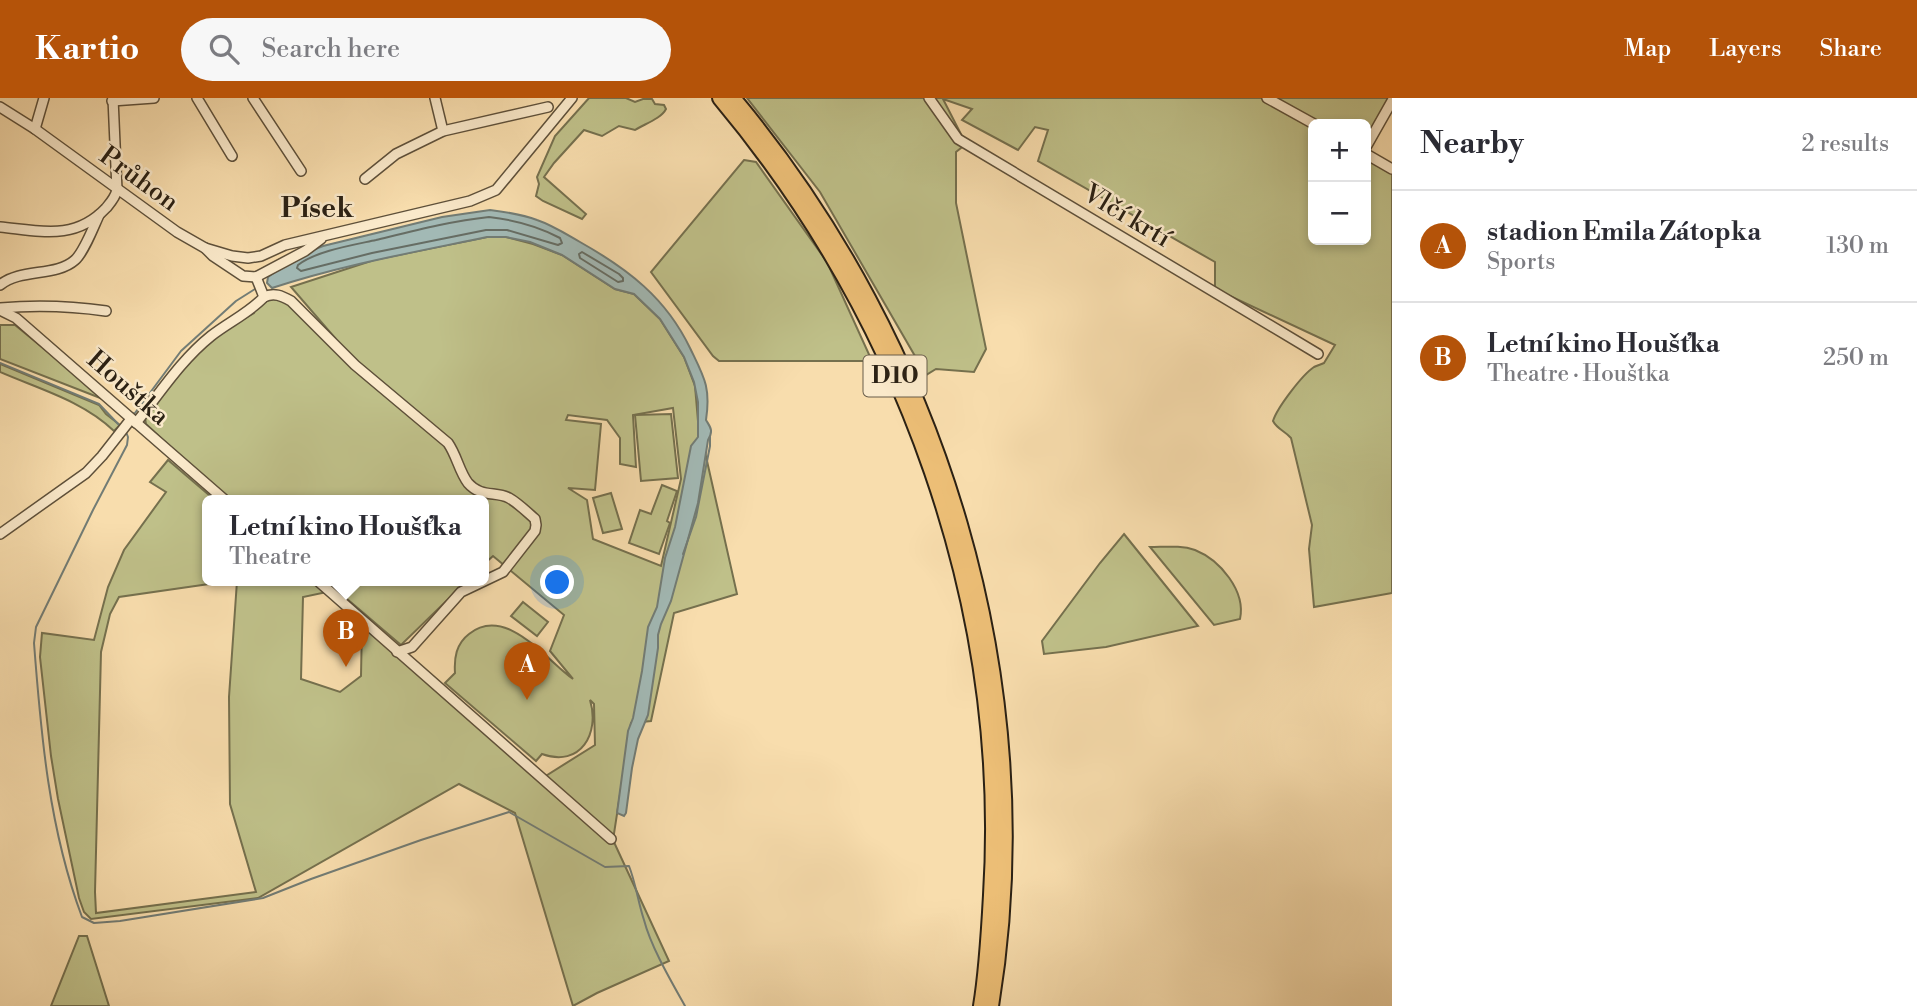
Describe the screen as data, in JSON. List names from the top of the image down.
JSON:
{
  "streets": {
    "highway": ["D10"],
    "street": ["Průhon", "Vlčí krtí", "Houštka"]
  },
  "districts": ["Písek"],
  "page": {
    "header": "Kartio",
    "search": "Search here",
    "nav": ["Map", "Layers", "Share"],
    "heading": ["Nearby", "2 results"],
    "map_buttons": ["+", "−"],
    "list": [
      {
        "mark": "A",
        "name": "stadion Emila Zátopka",
        "note": "Sports",
        "value": "130 m"
      },
      {
        "mark": "B",
        "name": "Letní kino Houšťka",
        "note": "Theatre · Houštka",
        "value": "250 m"
      }
    ],
    "popup": ["Letní kino Houšťka", "Theatre"],
    "pins": ["B", "A"]
  }
}
